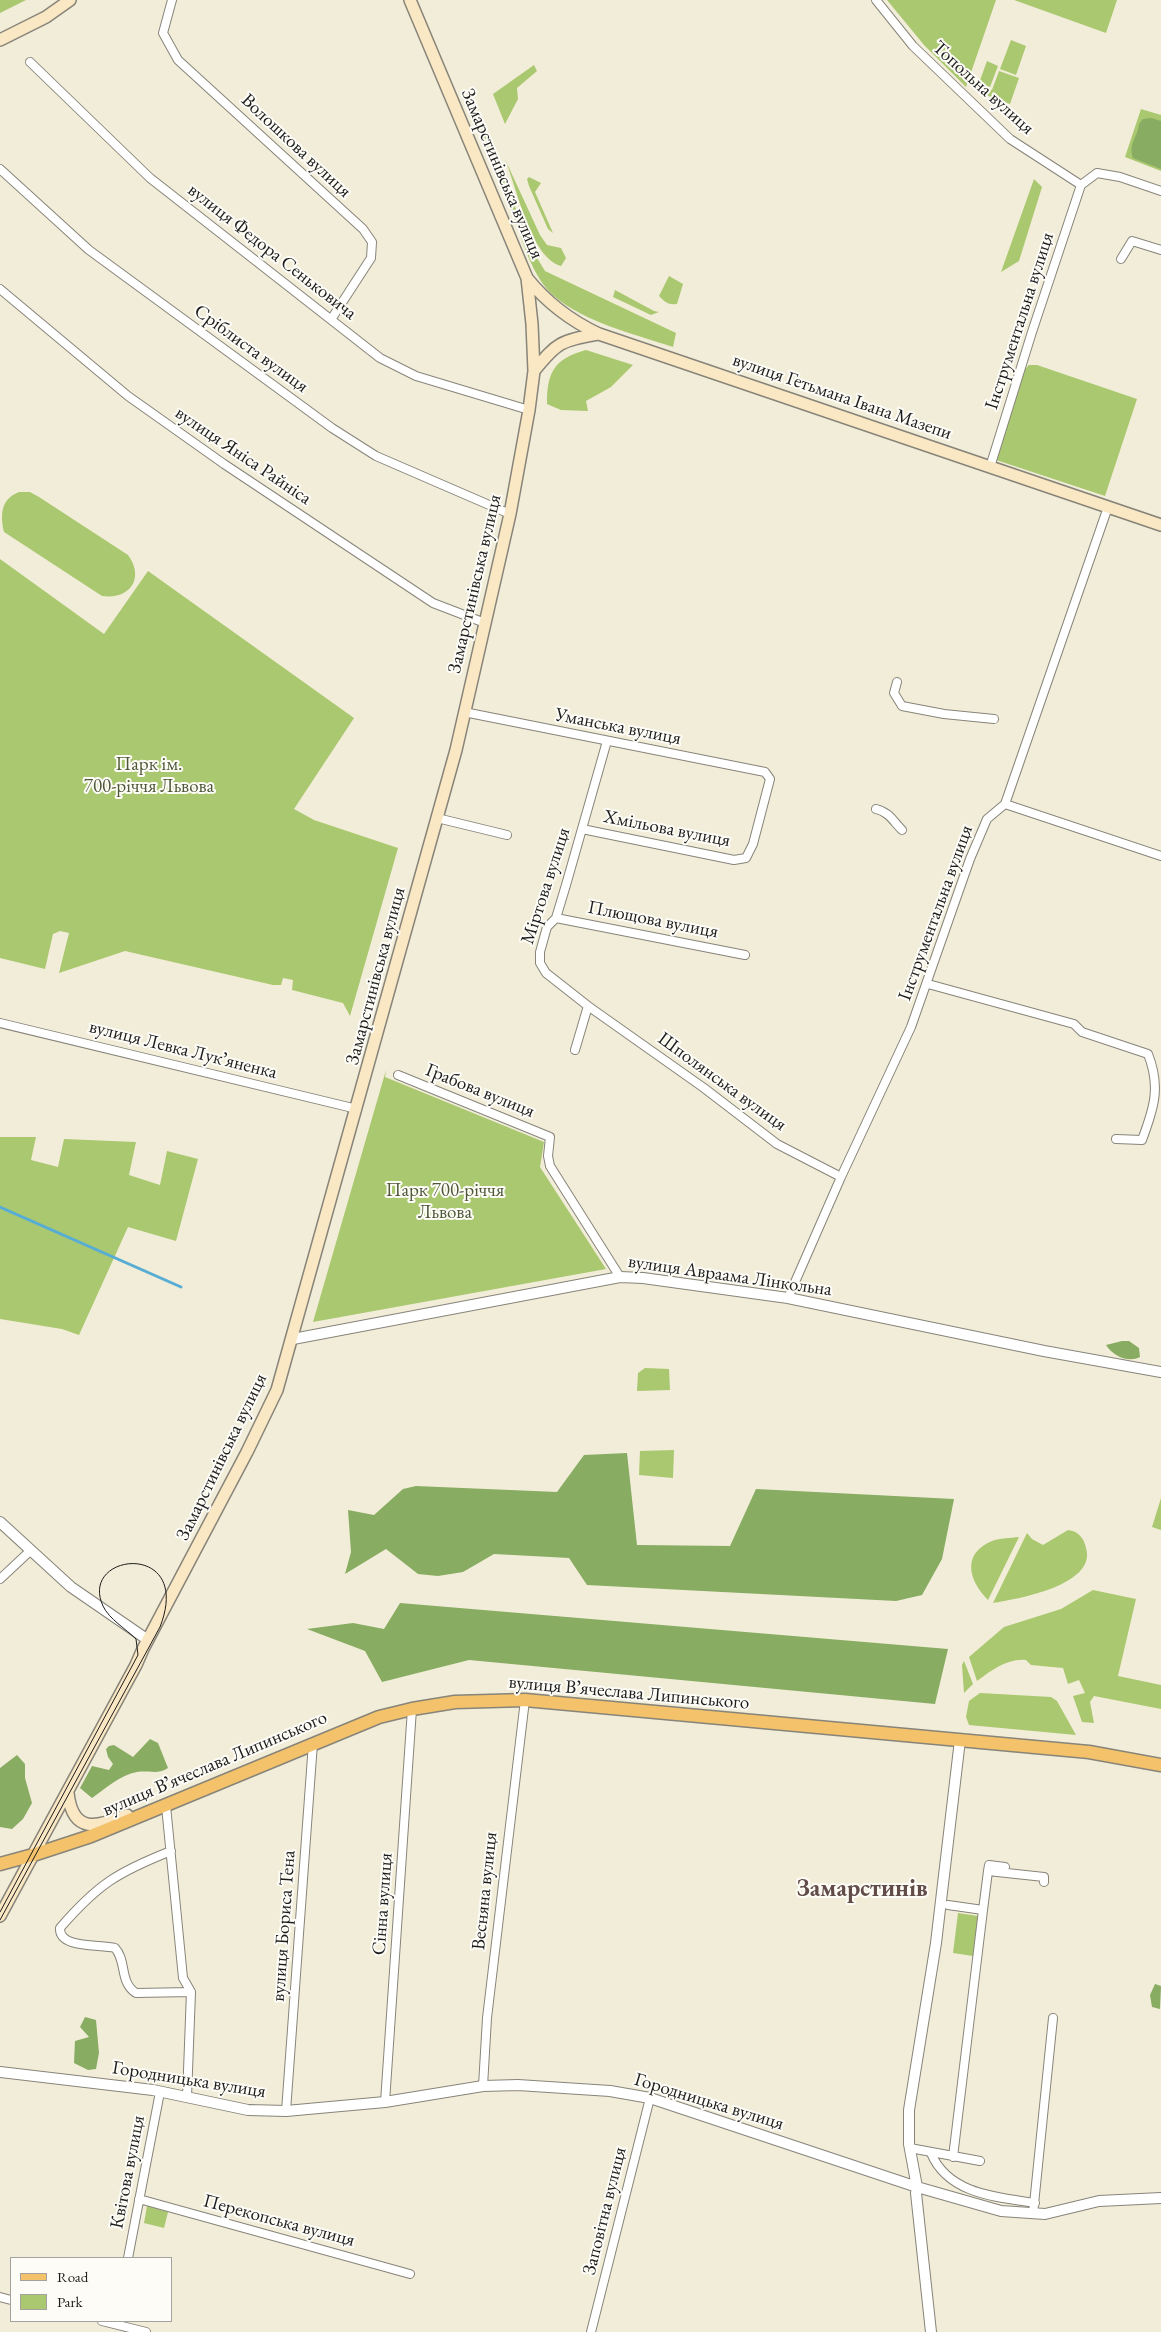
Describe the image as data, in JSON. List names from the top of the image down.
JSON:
{
  "streets": {
    "main road": ["Замарстинівська вулиця", "вулиця Гетьмана Івана Мазепи", "вулиця Вʼячеслава Липинського"],
    "street": [
      "Топольна вулиця",
      "Волошкова вулиця",
      "вулиця Федора Сеньковича",
      "Інструментальна вулиця",
      "Сріблиста вулиця",
      "вулиця Яніса Райніса",
      "Уманська вулиця",
      "Хмільова вулиця",
      "Міртова вулиця",
      "Плющова вулиця",
      "вулиця Левка Лукʼяненка",
      "Шполянська вулиця",
      "Грабова вулиця",
      "вулиця Авраама Лінкольна",
      "Весняна вулиця",
      "Сінна вулиця",
      "вулиця Бориса Тена",
      "Городницька вулиця",
      "Квітова вулиця",
      "Заповітна вулиця",
      "Перекопська вулиця"
    ]
  },
  "crossings": [
    ["Топольна вулиця", "Інструментальна вулиця"],
    ["Волошкова вулиця", "вулиця Федора Сеньковича"],
    ["Замарстинівська вулиця", "вулиця Федора Сеньковича"],
    ["Замарстинівська вулиця", "Сріблиста вулиця"],
    ["Замарстинівська вулиця", "вулиця Гетьмана Івана Мазепи"],
    ["Замарстинівська вулиця", "вулиця Яніса Райніса"],
    ["Замарстинівська вулиця", "Уманська вулиця"],
    ["Замарстинівська вулиця", "вулиця Левка Лукʼяненка"],
    ["Замарстинівська вулиця", "вулиця Авраама Лінкольна"],
    ["Замарстинівська вулиця", "вулиця Вʼячеслава Липинського"],
    ["Інструментальна вулиця", "вулиця Гетьмана Івана Мазепи"],
    ["Інструментальна вулиця", "Шполянська вулиця"],
    ["Інструментальна вулиця", "вулиця Авраама Лінкольна"],
    ["Уманська вулиця", "Хмільова вулиця"],
    ["Уманська вулиця", "Міртова вулиця"],
    ["Хмільова вулиця", "Міртова вулиця"],
    ["Міртова вулиця", "Плющова вулиця"],
    ["Міртова вулиця", "Шполянська вулиця"],
    ["Грабова вулиця", "вулиця Авраама Лінкольна"],
    ["вулиця Вʼячеслава Липинського", "Весняна вулиця"],
    ["вулиця Вʼячеслава Липинського", "Сінна вулиця"],
    ["вулиця Вʼячеслава Липинського", "вулиця Бориса Тена"],
    ["Весняна вулиця", "Городницька вулиця"],
    ["Сінна вулиця", "Городницька вулиця"],
    ["вулиця Бориса Тена", "Городницька вулиця"],
    ["Городницька вулиця", "Квітова вулиця"],
    ["Городницька вулиця", "Заповітна вулиця"],
    ["Квітова вулиця", "Перекопська вулиця"]
  ],
  "districts": ["Замарстинів"],
  "parks": ["Парк ім. 700-річчя Львова", "Парк 700-річчя Львова"],
  "legend": ["Road", "Park"]
}
